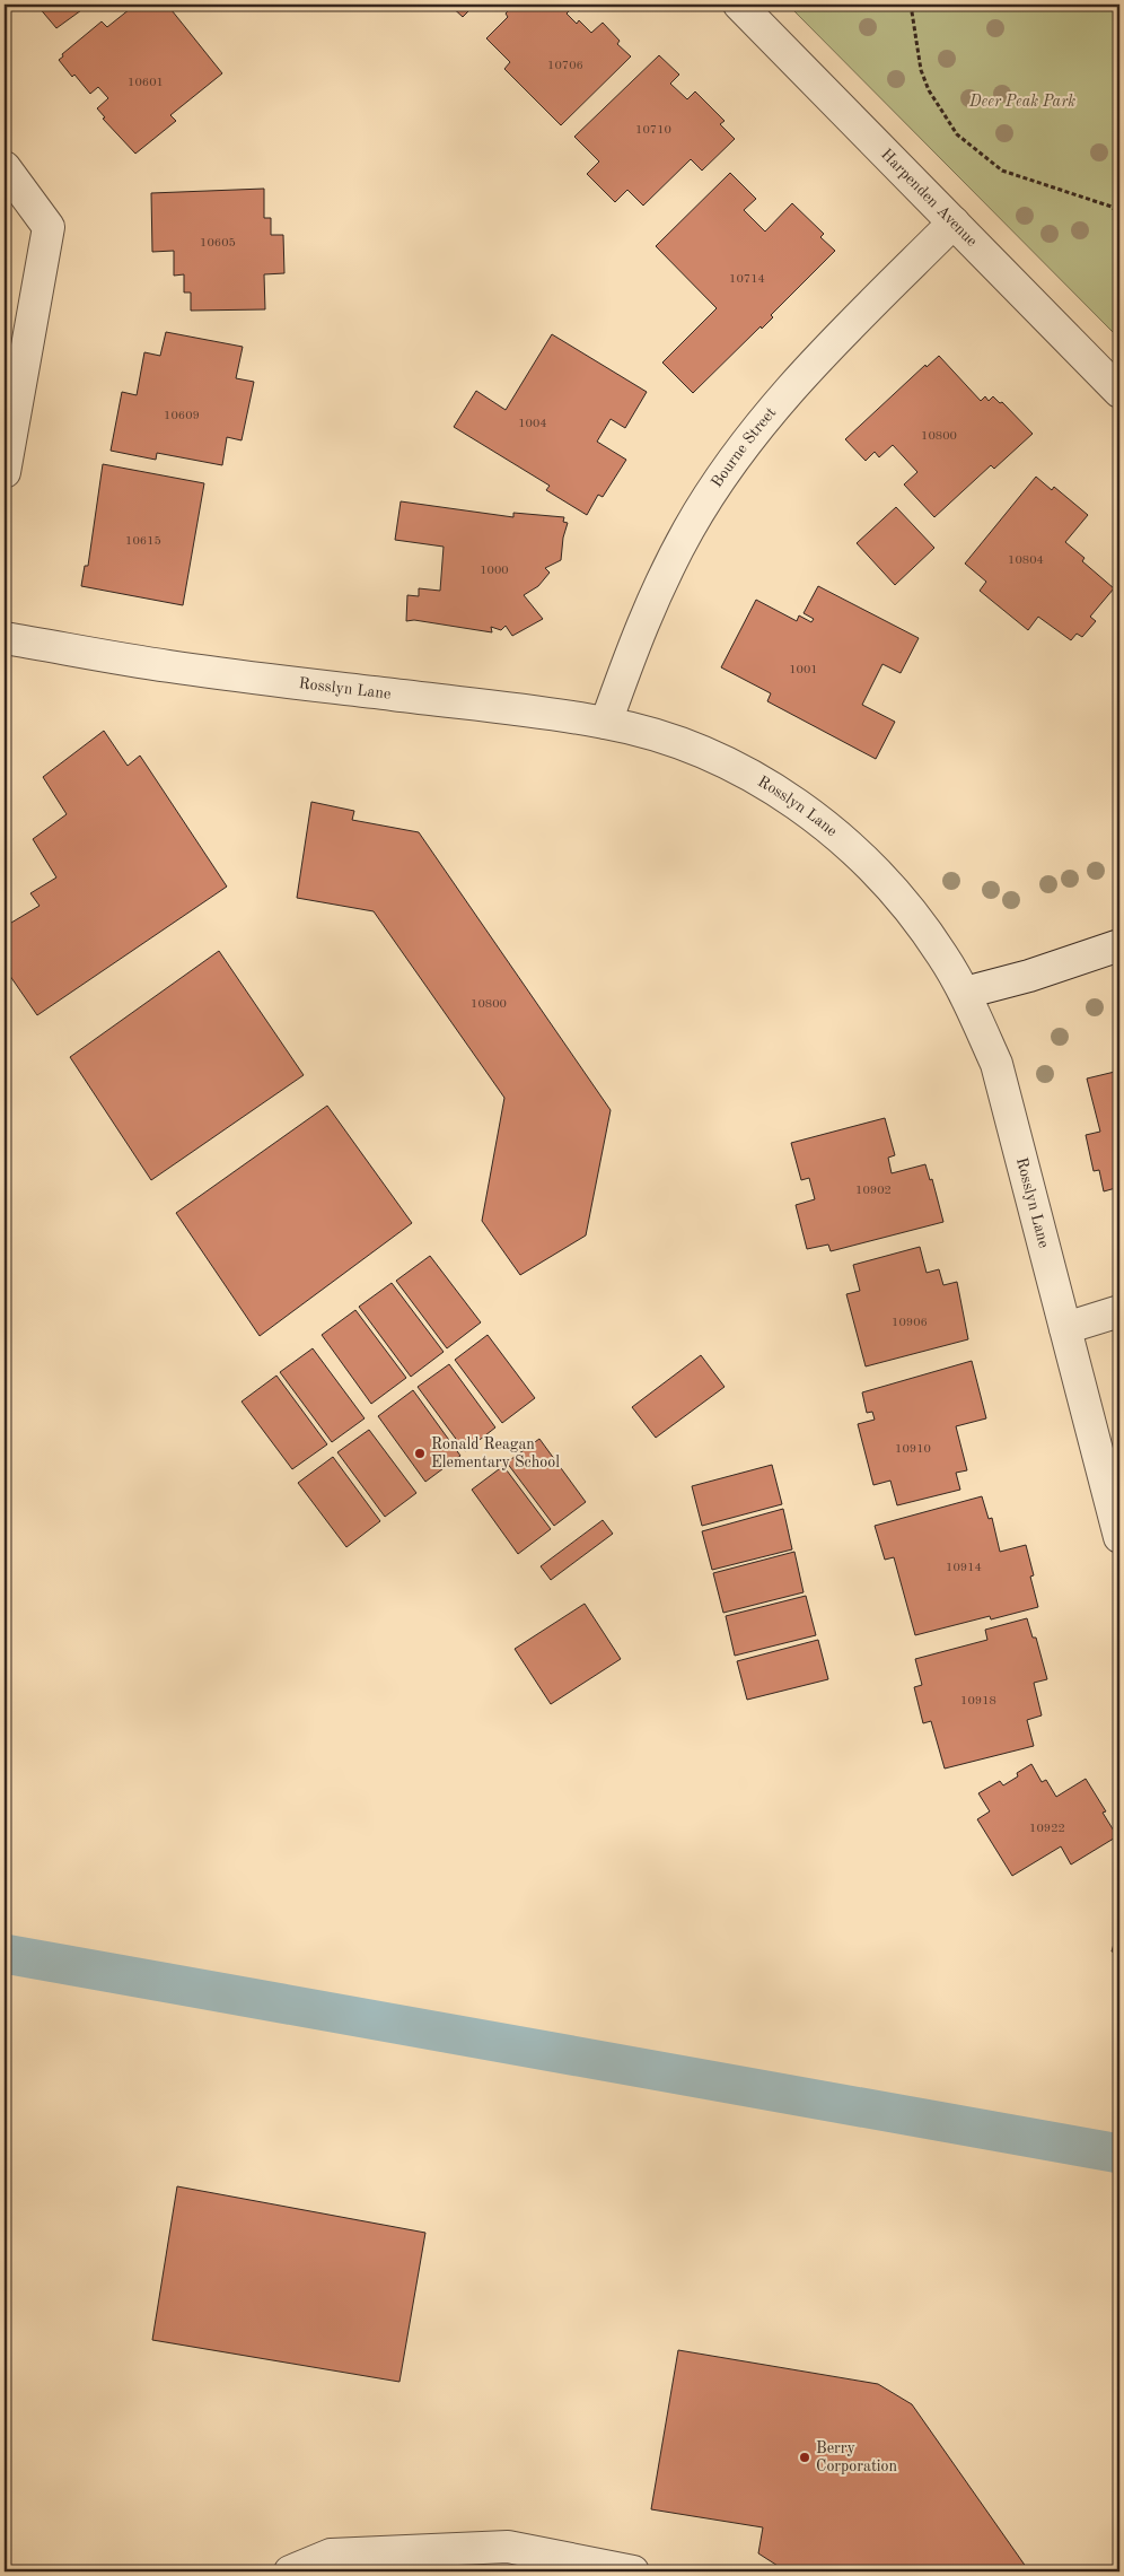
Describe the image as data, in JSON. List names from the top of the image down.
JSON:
{
  "streets": {
    "street": ["Harpenden Avenue", "Bourne Street", "Rosslyn Lane"]
  },
  "crossings": [
    ["Harpenden Avenue", "Bourne Street"],
    ["Bourne Street", "Rosslyn Lane"]
  ],
  "parks": ["Deer Peak Park"],
  "places": ["Ronald Reagan Elementary School", "Berry Corporation"],
  "house_numbers": [
    "10706",
    "10601",
    "10710",
    "10605",
    "10714",
    "10609",
    "1004",
    "10800",
    "10615",
    "10804",
    "1000",
    "1001",
    "10800",
    "10902",
    "10906",
    "10910",
    "10914",
    "10918",
    "10922"
  ]
}
